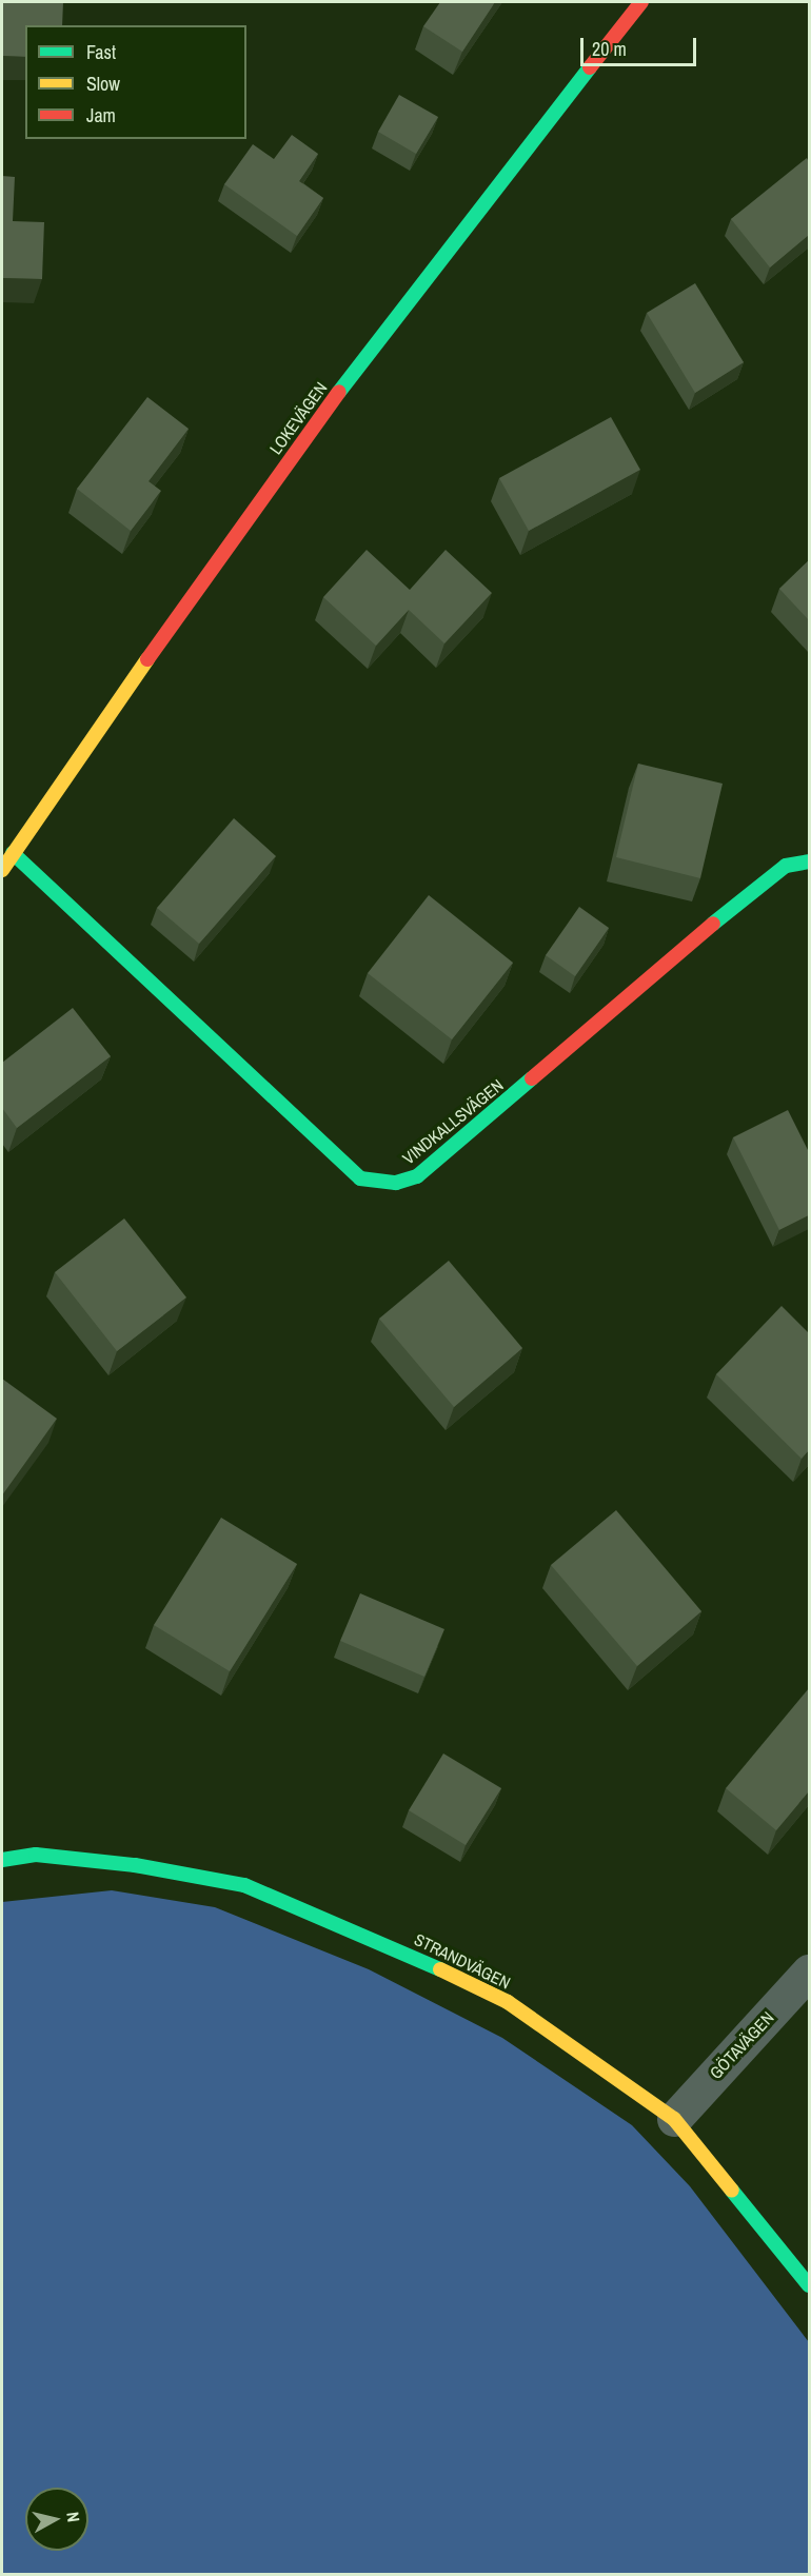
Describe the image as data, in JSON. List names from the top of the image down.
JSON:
{
  "streets": {
    "street": [
      "LOKEVÄGEN",
      "VINDKALLSVÄGEN",
      "STRANDVÄGEN",
      "GÖTAVÄGEN"
    ]
  },
  "crossings": [
    ["LOKEVÄGEN", "VINDKALLSVÄGEN"],
    ["STRANDVÄGEN", "GÖTAVÄGEN"]
  ],
  "legend": ["Fast", "Slow", "Jam"],
  "scale_bar": "20 m",
  "north": "right"
}
